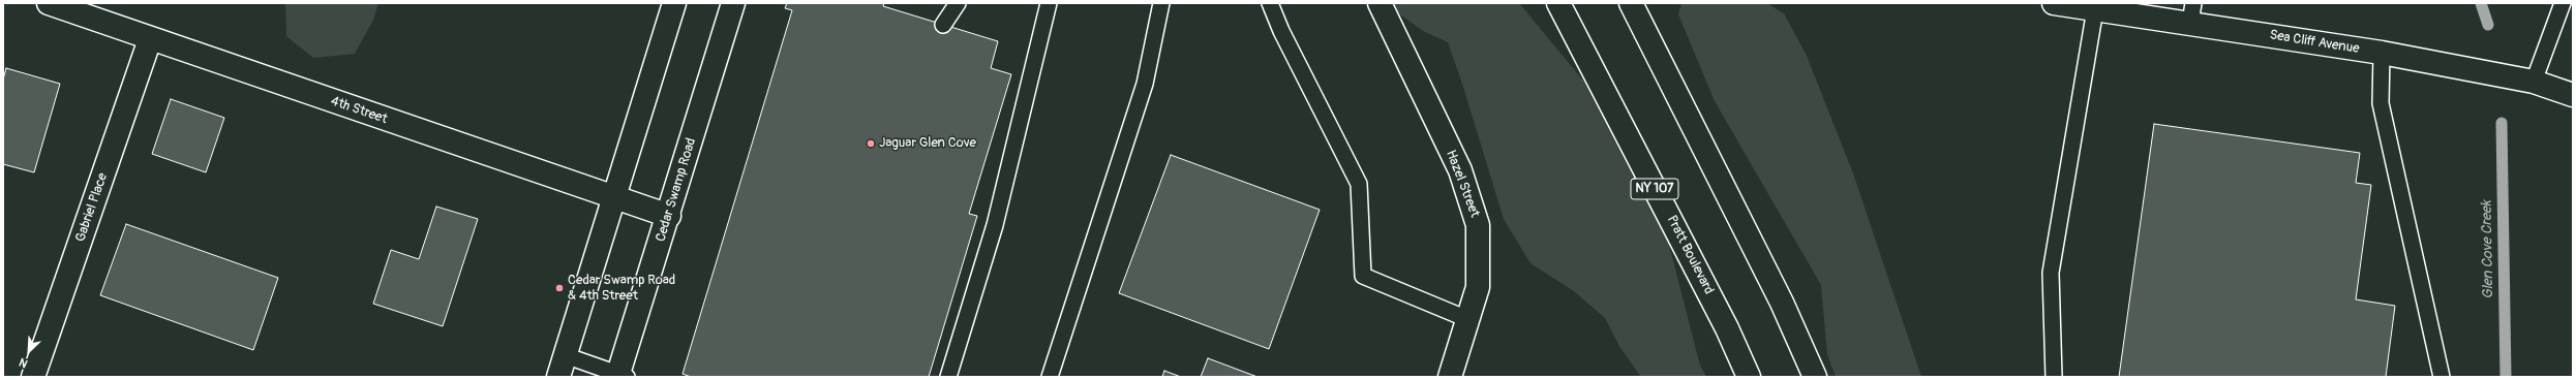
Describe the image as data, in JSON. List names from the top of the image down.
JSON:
{
  "streets": {
    "street": [
      "Sea Cliff Avenue",
      "4th Street",
      "Hazel Street",
      "NY 107",
      "Cedar Swamp Road",
      "Gabriel Place",
      "Pratt Boulevard"
    ]
  },
  "crossings": [
    ["4th Street", "Cedar Swamp Road"],
    ["4th Street", "Gabriel Place"]
  ],
  "water": ["Glen Cove Creek"],
  "places": ["Jaguar Glen Cove", "Cedar Swamp Road & 4th Street"],
  "north": "bottom left"
}
